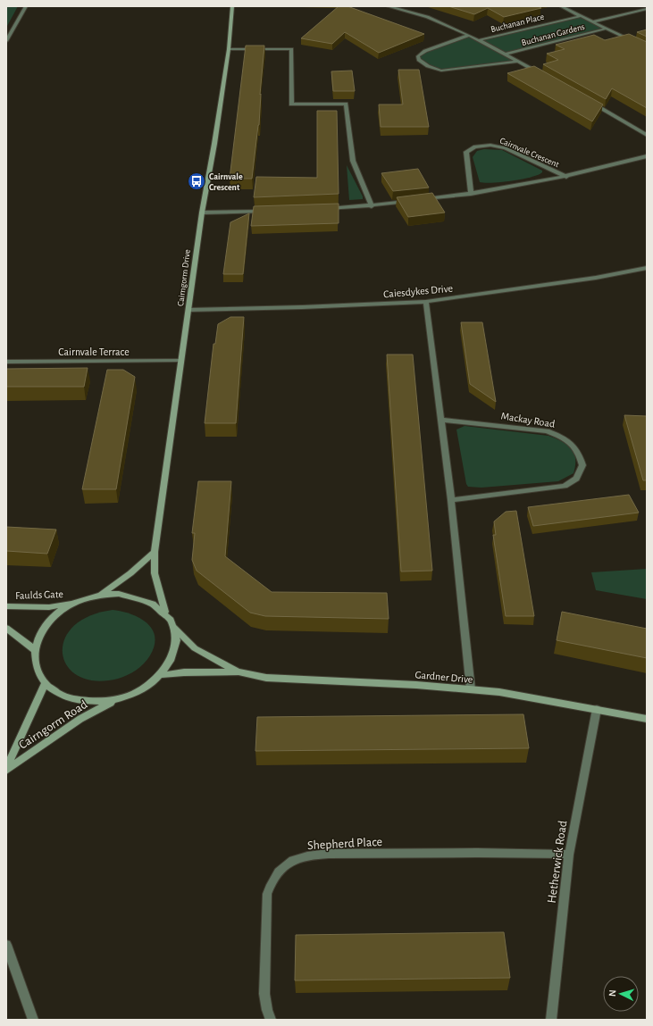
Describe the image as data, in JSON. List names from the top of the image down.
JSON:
{
  "streets": {
    "street": [
      "Buchanan Place",
      "Buchanan Gardens",
      "Cairnvale Crescent",
      "Cairngorm Drive",
      "Caiesdykes Drive",
      "Cairnvale Terrace",
      "Mackay Road",
      "Faulds Gate",
      "Gardner Drive",
      "Cairngorm Road",
      "Shepherd Place",
      "Hetherwick Road"
    ]
  },
  "crossings": [
    ["Cairngorm Drive", "Caiesdykes Drive"],
    ["Cairngorm Drive", "Cairnvale Terrace"],
    ["Cairngorm Drive", "Faulds Gate"],
    ["Cairngorm Drive", "Gardner Drive"],
    ["Cairngorm Drive", "Cairngorm Road"],
    ["Faulds Gate", "Gardner Drive"],
    ["Faulds Gate", "Cairngorm Road"],
    ["Gardner Drive", "Cairngorm Road"],
    ["Gardner Drive", "Hetherwick Road"],
    ["Shepherd Place", "Hetherwick Road"]
  ],
  "places": {
    "bus stop": ["Cairnvale Crescent"]
  },
  "north": "left"
}
